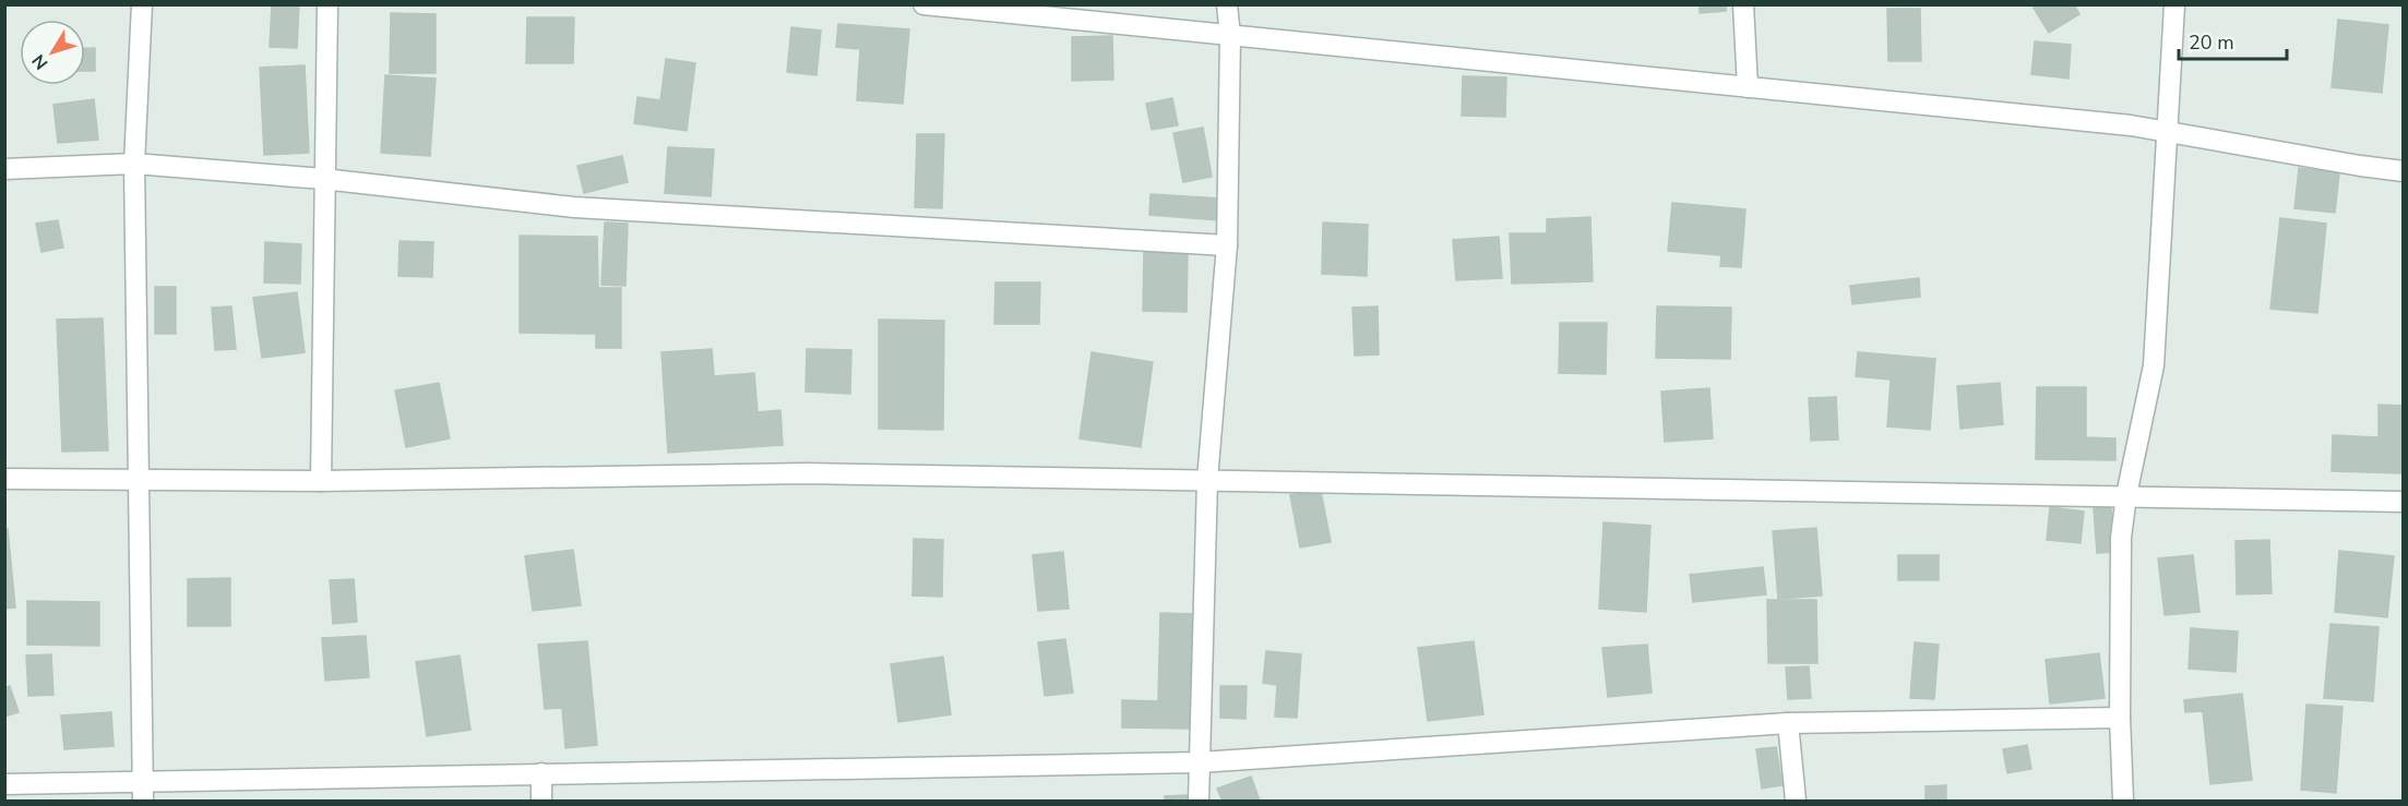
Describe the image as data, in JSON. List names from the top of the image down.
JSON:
{
  "scale_bar": "20 m",
  "north": "bottom left"
}
